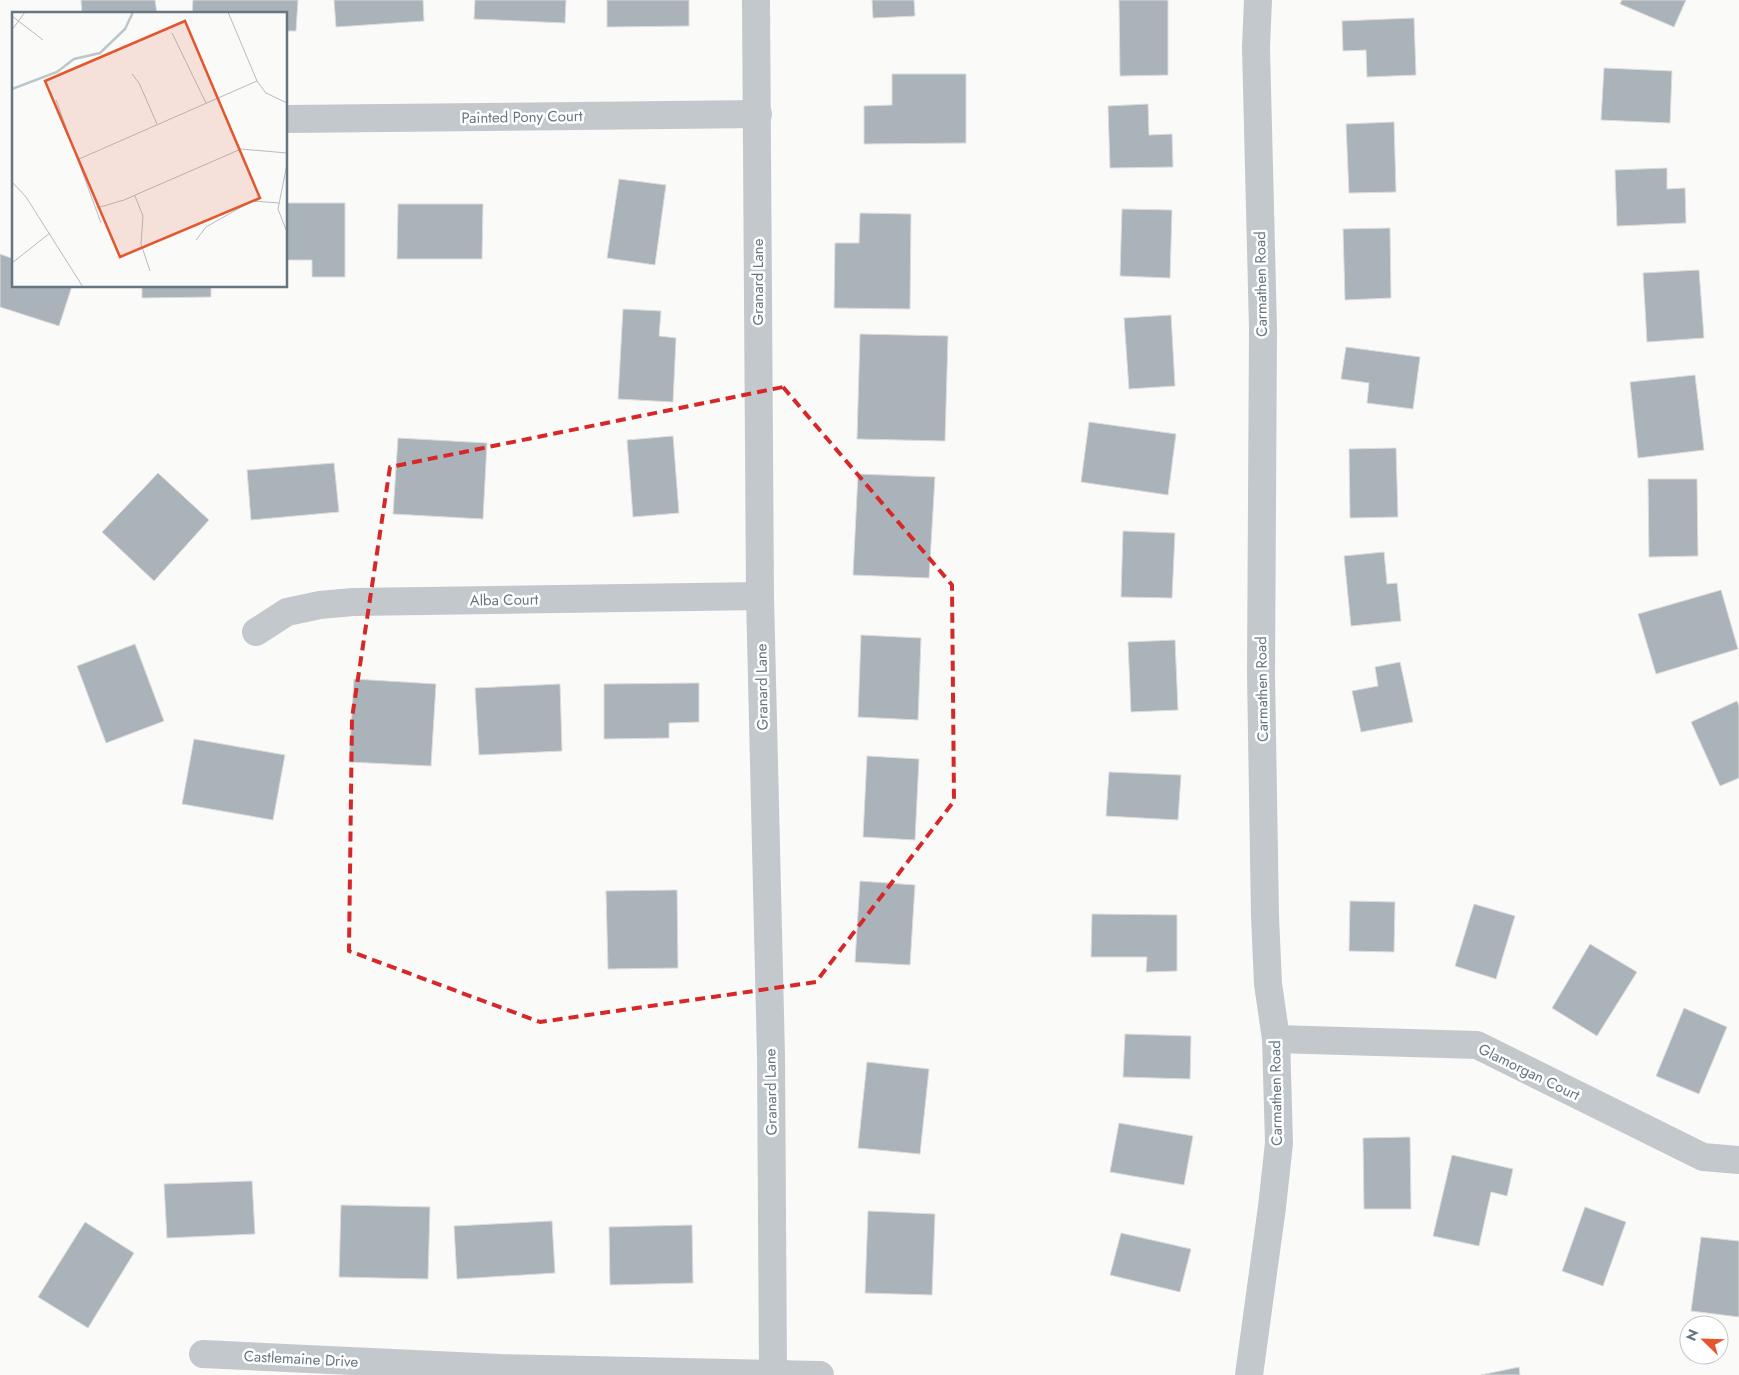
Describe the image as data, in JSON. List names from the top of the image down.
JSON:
{
  "streets": {
    "street": [
      "Painted Pony Court",
      "Granard Lane",
      "Carmathen Road",
      "Alba Court",
      "Glamorgan Court",
      "Castlemaine Drive"
    ]
  },
  "crossings": [
    ["Painted Pony Court", "Granard Lane"],
    ["Granard Lane", "Alba Court"],
    ["Granard Lane", "Castlemaine Drive"],
    ["Carmathen Road", "Glamorgan Court"]
  ],
  "north": "top left"
}
